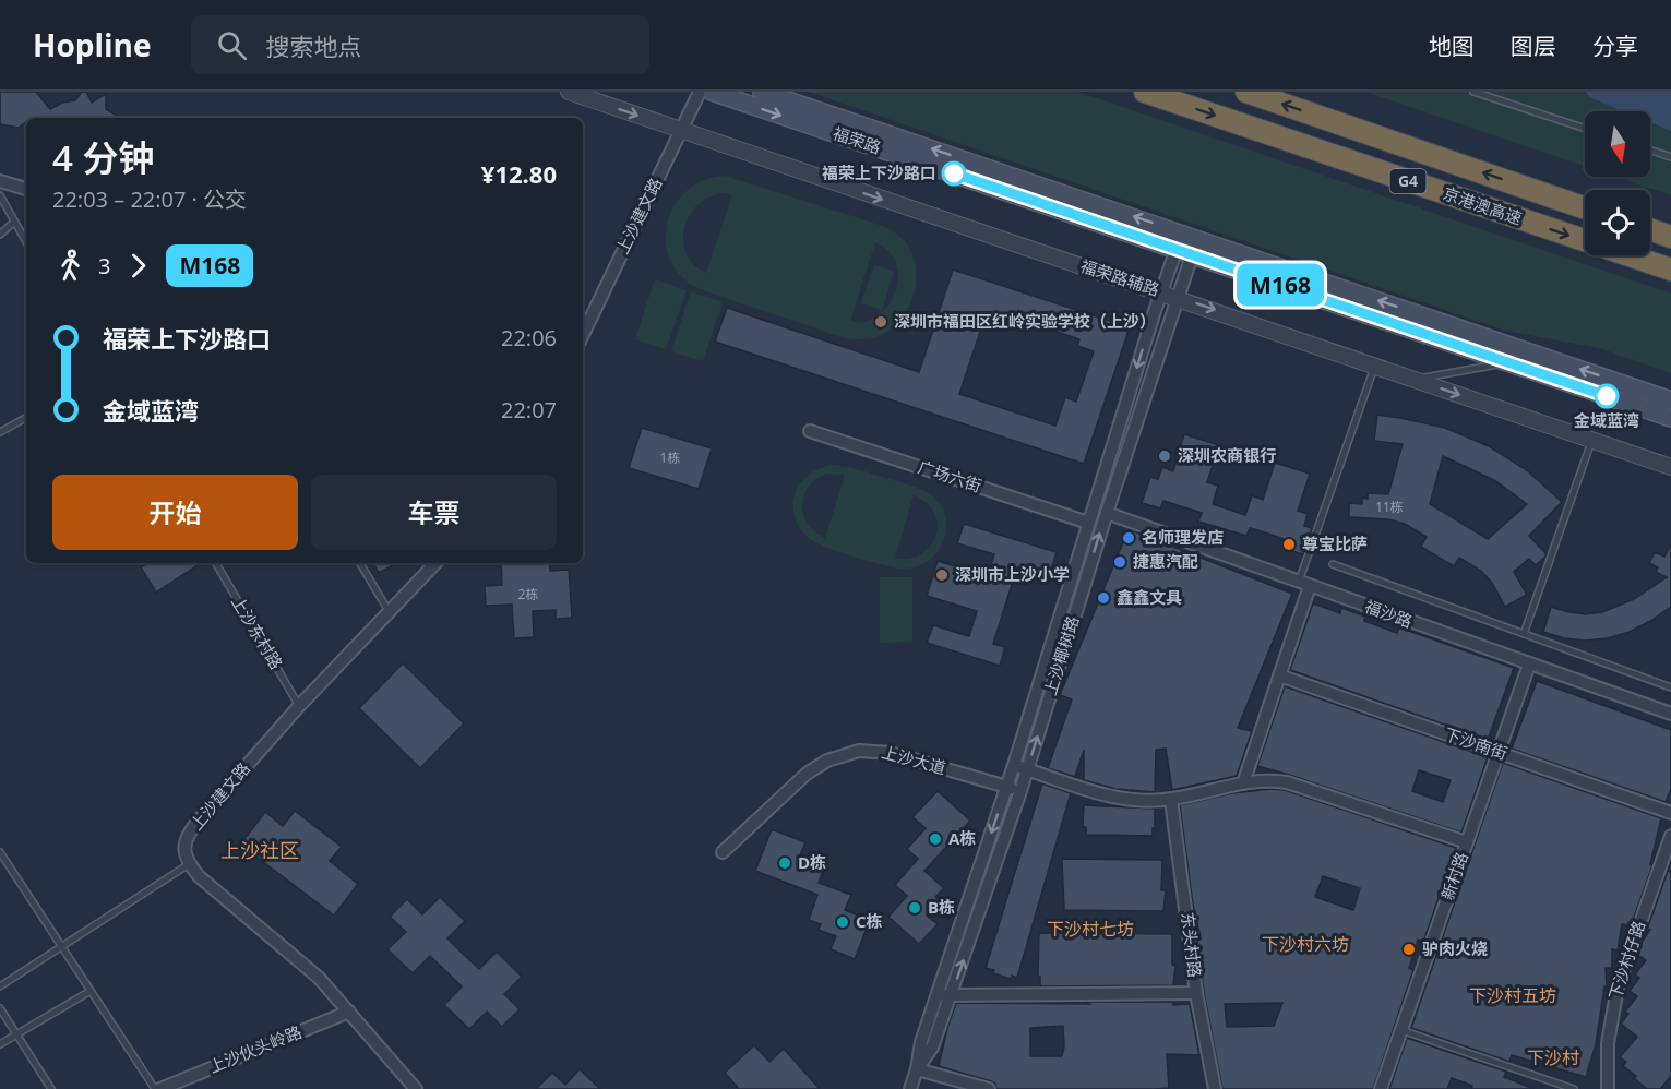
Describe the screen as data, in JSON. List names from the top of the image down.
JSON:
{
  "streets": {
    "highway": ["G4", "京港澳高速"],
    "main road": ["福荣路"],
    "street": [
      "上沙建文路",
      "福荣路辅路",
      "广场六街",
      "福沙路",
      "上沙椰树路",
      "下沙南街",
      "上沙大道",
      "新村路",
      "东头村路",
      "下沙村仔路",
      "上沙伙头岭路"
    ],
    "lane": ["上沙东村路"]
  },
  "crossings": [
    ["福荣路", "上沙椰树路"],
    ["上沙建文路", "福荣路辅路"],
    ["上沙建文路", "上沙东村路"],
    ["福荣路辅路", "上沙椰树路"],
    ["广场六街", "上沙椰树路"],
    ["福沙路", "上沙椰树路"],
    ["福沙路", "新村路"],
    ["上沙椰树路", "上沙大道"],
    ["下沙南街", "新村路"]
  ],
  "one_way": ["福荣路辅路"],
  "districts": [
    "上沙社区",
    "下沙村七坊",
    "下沙村六坊",
    "下沙村五坊",
    "下沙村"
  ],
  "places": [
    "福荣上下沙路口",
    "深圳市福田区红岭实验学校（上沙）",
    "金域蓝湾",
    "深圳农商银行",
    "名师理发店",
    "尊宝比萨",
    "捷惠汽配",
    "深圳市上沙小学",
    "鑫鑫文具",
    "A栋",
    "D栋",
    "B栋",
    "C栋",
    "驴肉火烧"
  ],
  "lines": ["bus line M168"],
  "house_numbers": ["1栋", "11栋", "2栋"],
  "north": "bottom",
  "page": {
    "header": "Hopline",
    "search": "搜索地点",
    "nav": ["地图", "图层", "分享"],
    "on_map": "M168",
    "heading": ["4 分钟", "22:03 – 22:07 · 公交", "¥12.80"],
    "legs": ["3", "M168"],
    "list": [
      {
        "name": "福荣上下沙路口",
        "value": "22:06"
      },
      {
        "name": "金域蓝湾",
        "value": "22:07"
      }
    ],
    "buttons": ["开始", "车票"]
  }
}
